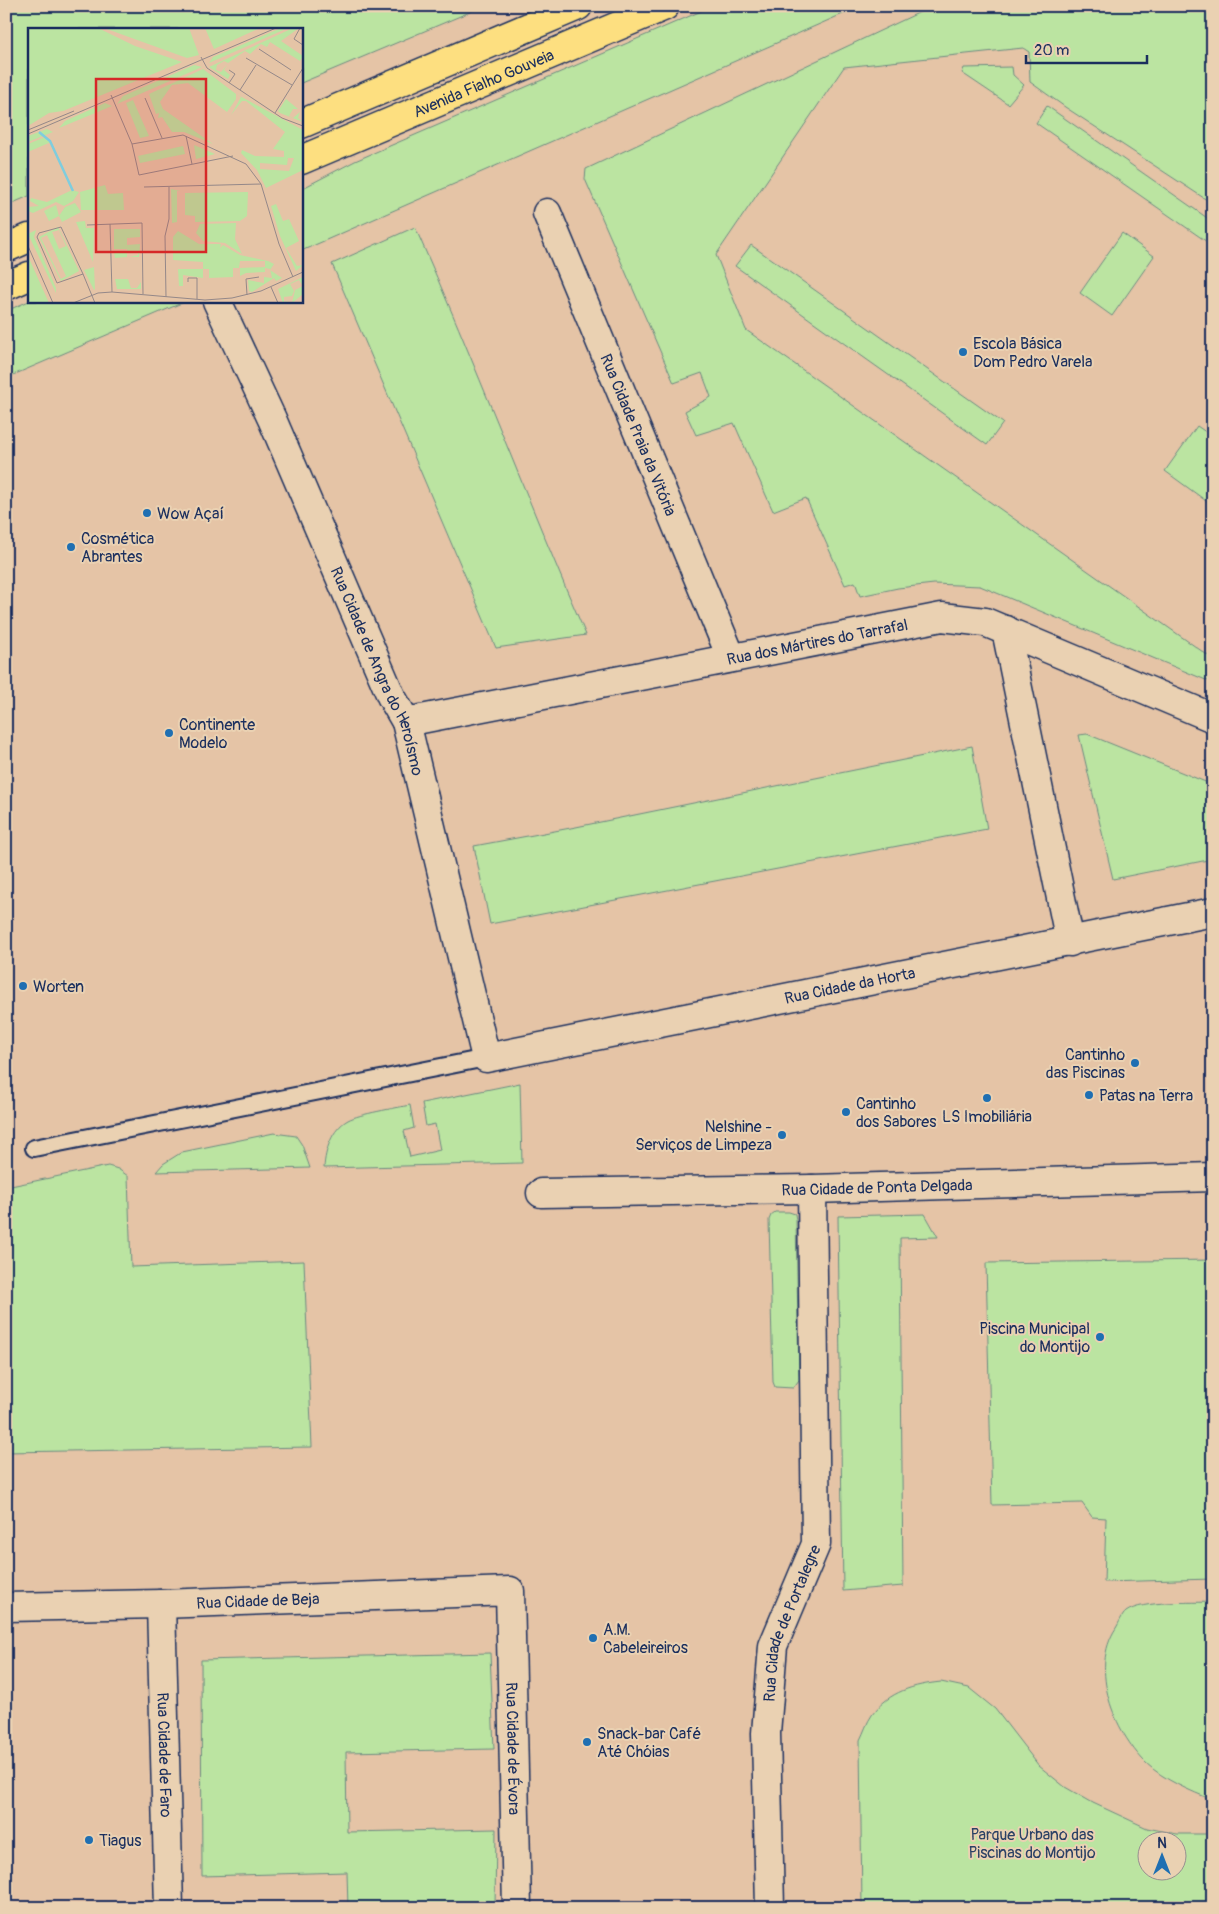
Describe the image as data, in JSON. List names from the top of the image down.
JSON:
{
  "streets": {
    "main road": ["Avenida Fialho Gouveia"],
    "street": [
      "Rua Cidade Praia da Vitória",
      "Rua dos Mártires do Tarrafal",
      "Rua Cidade de Angra do Heroísmo",
      "Rua Cidade da Horta",
      "Rua Cidade de Ponta Delgada",
      "Rua Cidade de Beja",
      "Rua Cidade de Portalegre",
      "Rua Cidade de Évora",
      "Rua Cidade de Faro"
    ]
  },
  "crossings": [
    ["Rua Cidade Praia da Vitória", "Rua dos Mártires do Tarrafal"],
    ["Rua dos Mártires do Tarrafal", "Rua Cidade de Angra do Heroísmo"],
    ["Rua Cidade de Angra do Heroísmo", "Rua Cidade da Horta"],
    ["Rua Cidade de Ponta Delgada", "Rua Cidade de Portalegre"],
    ["Rua Cidade de Beja", "Rua Cidade de Évora"],
    ["Rua Cidade de Beja", "Rua Cidade de Faro"]
  ],
  "parks": ["Parque Urbano das Piscinas do Montijo"],
  "places": [
    "Escola Básica Dom Pedro Varela",
    "Wow Açaí",
    "Cosmética Abrantes",
    "Continente Modelo",
    "Worten",
    "Cantinho das Piscinas",
    "Patas na Terra",
    "LS Imobiliária",
    "Cantinho dos Sabores",
    "Nelshine - Serviços de Limpeza",
    "Piscina Municipal do Montijo",
    "A.M. Cabeleireiros",
    "Snack-bar Café Até Chóias",
    "Tiagus"
  ],
  "scale_bar": "20 m",
  "north": "top"
}
